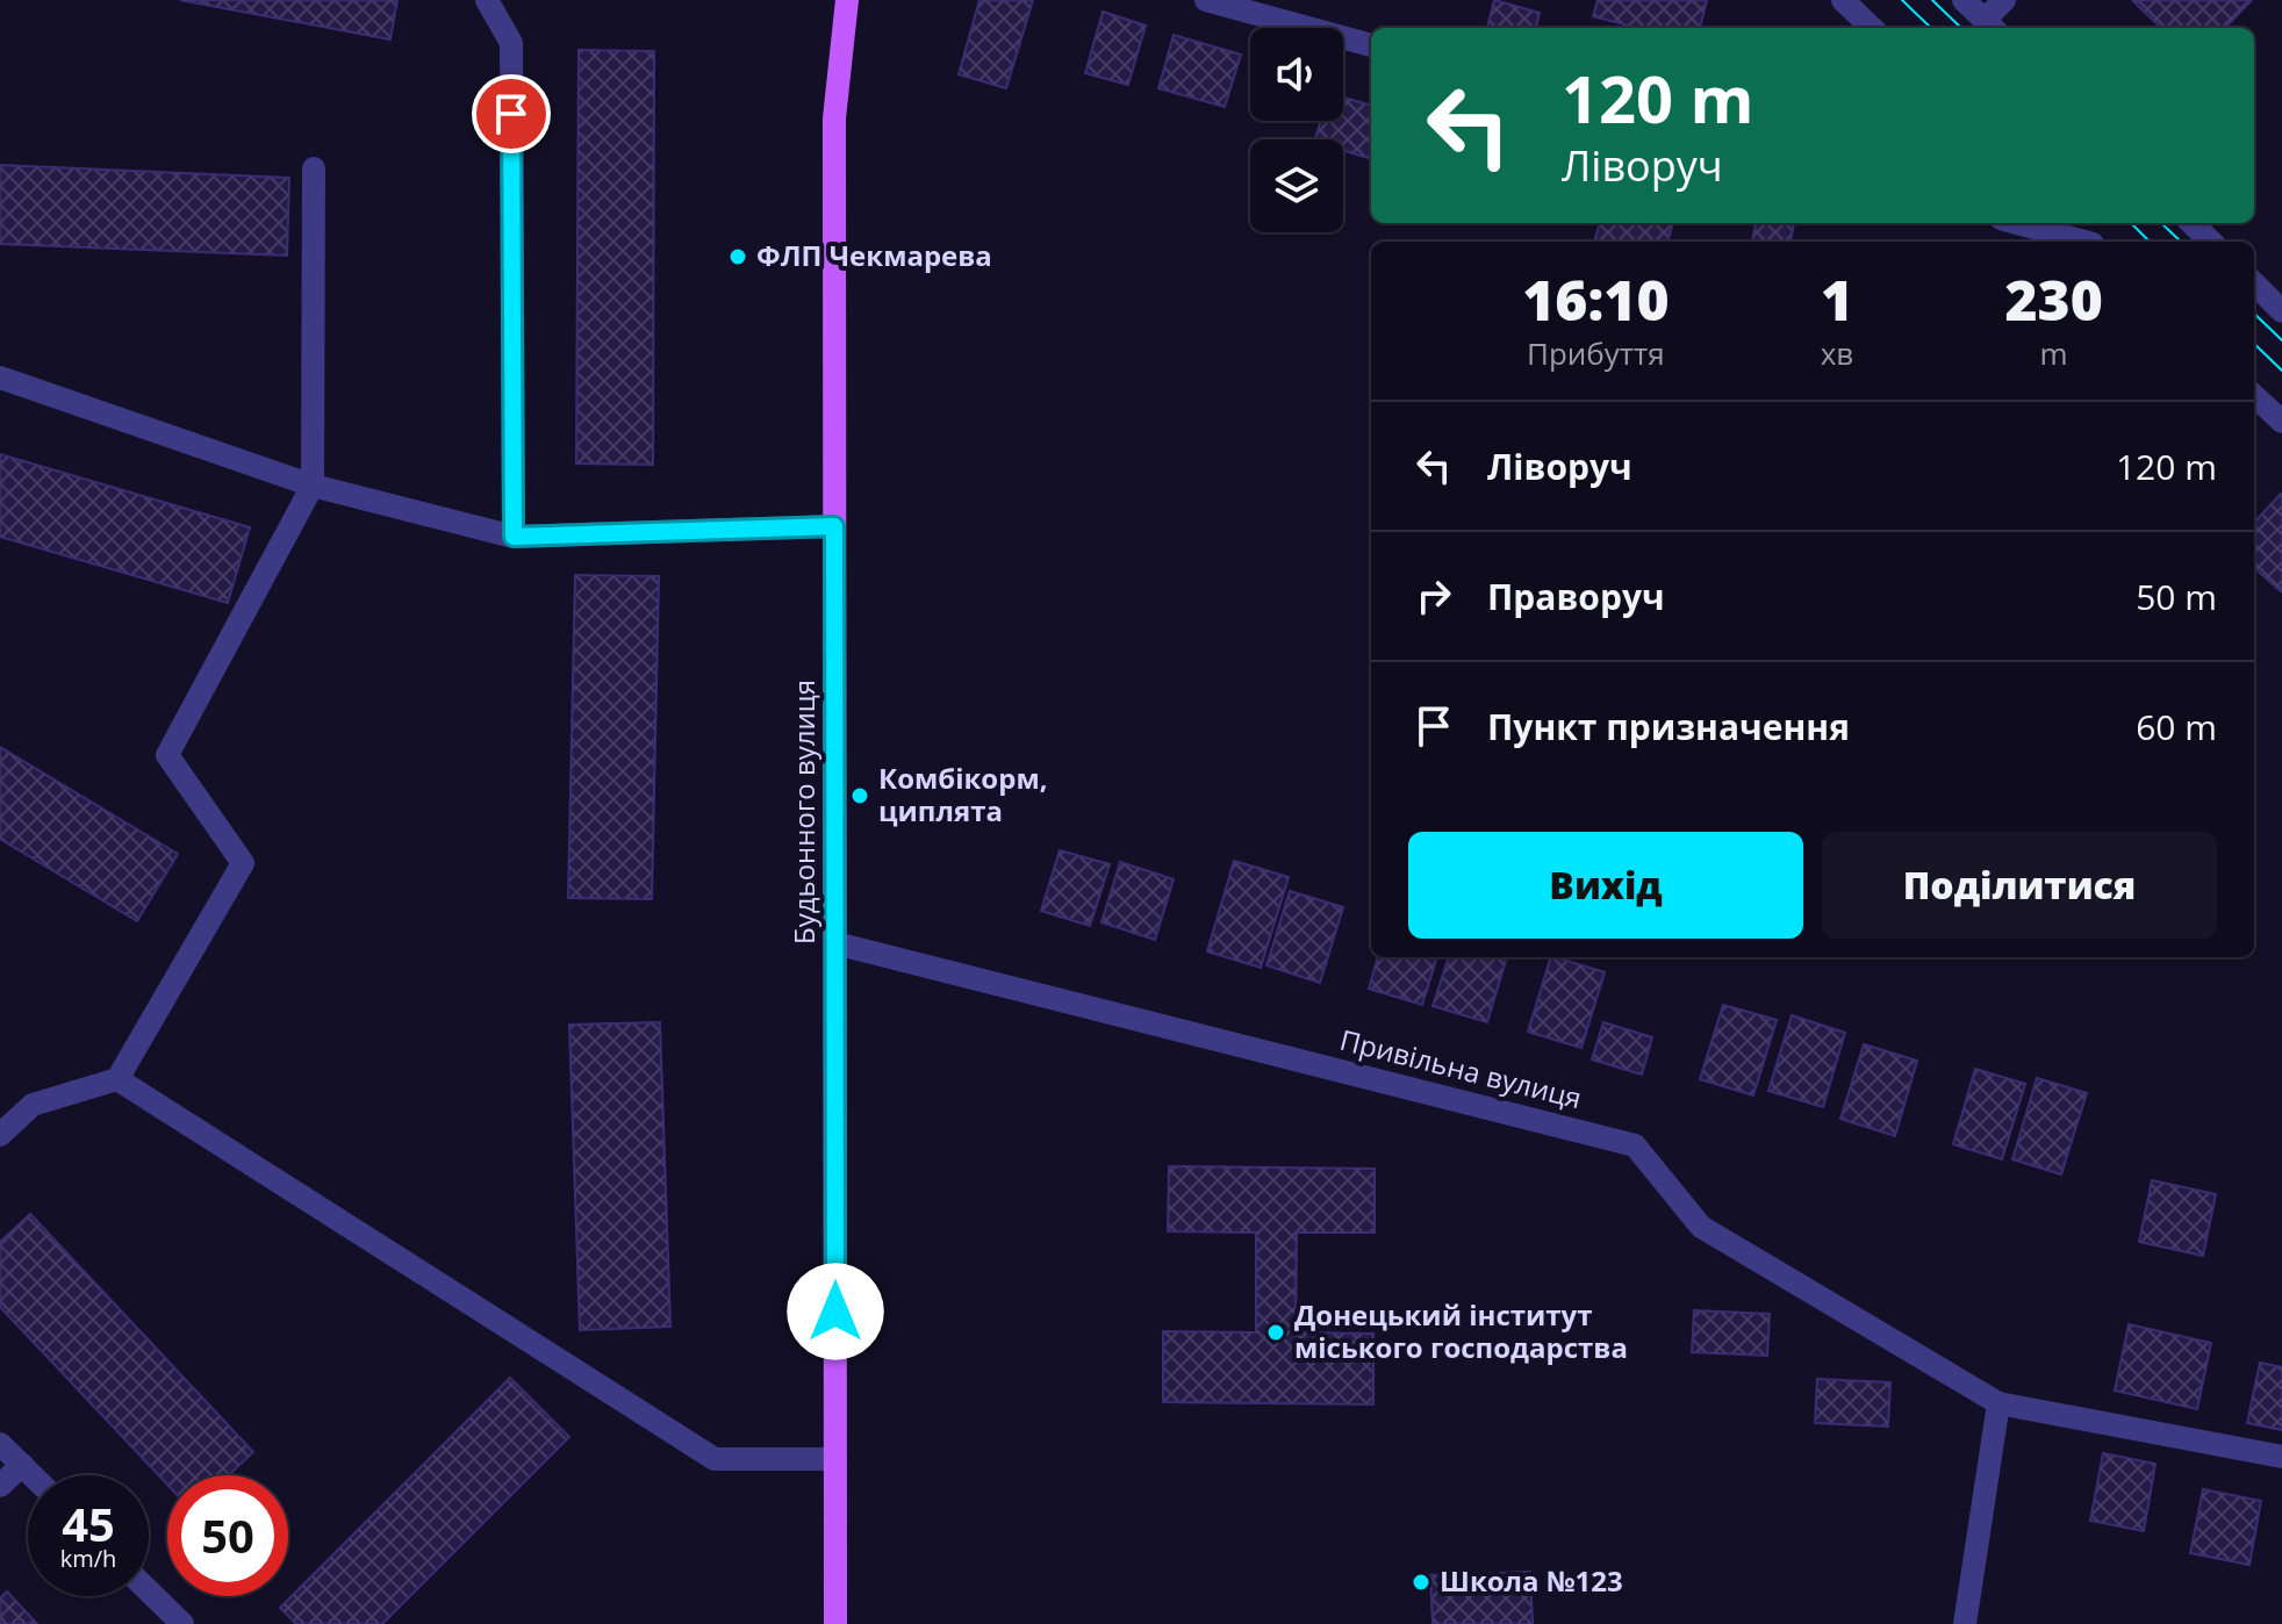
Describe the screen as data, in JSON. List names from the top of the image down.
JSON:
{
  "streets": {
    "main road": ["Будьонного вулиця"],
    "street": ["Привільна вулиця"]
  },
  "crossings": [
    ["Будьонного вулиця", "Привільна вулиця"]
  ],
  "places": [
    "ФЛП Чекмарева",
    "Комбікорм, циплята",
    "Донецький інститут міського господарства",
    "Школа №123"
  ],
  "page": {
    "turn": ["120 m", "Ліворуч"],
    "eta": [
      "16:10",
      "Прибуття",
      "1",
      "хв",
      "230",
      "m"
    ],
    "list": [
      {
        "name": "Ліворуч",
        "value": "120 m"
      },
      {
        "name": "Праворуч",
        "value": "50 m"
      },
      {
        "name": "Пункт призначення",
        "value": "60 m"
      }
    ],
    "buttons": ["Вихід", "Поділитися"],
    "speed": "45 km/h",
    "limit": "50"
  }
}
